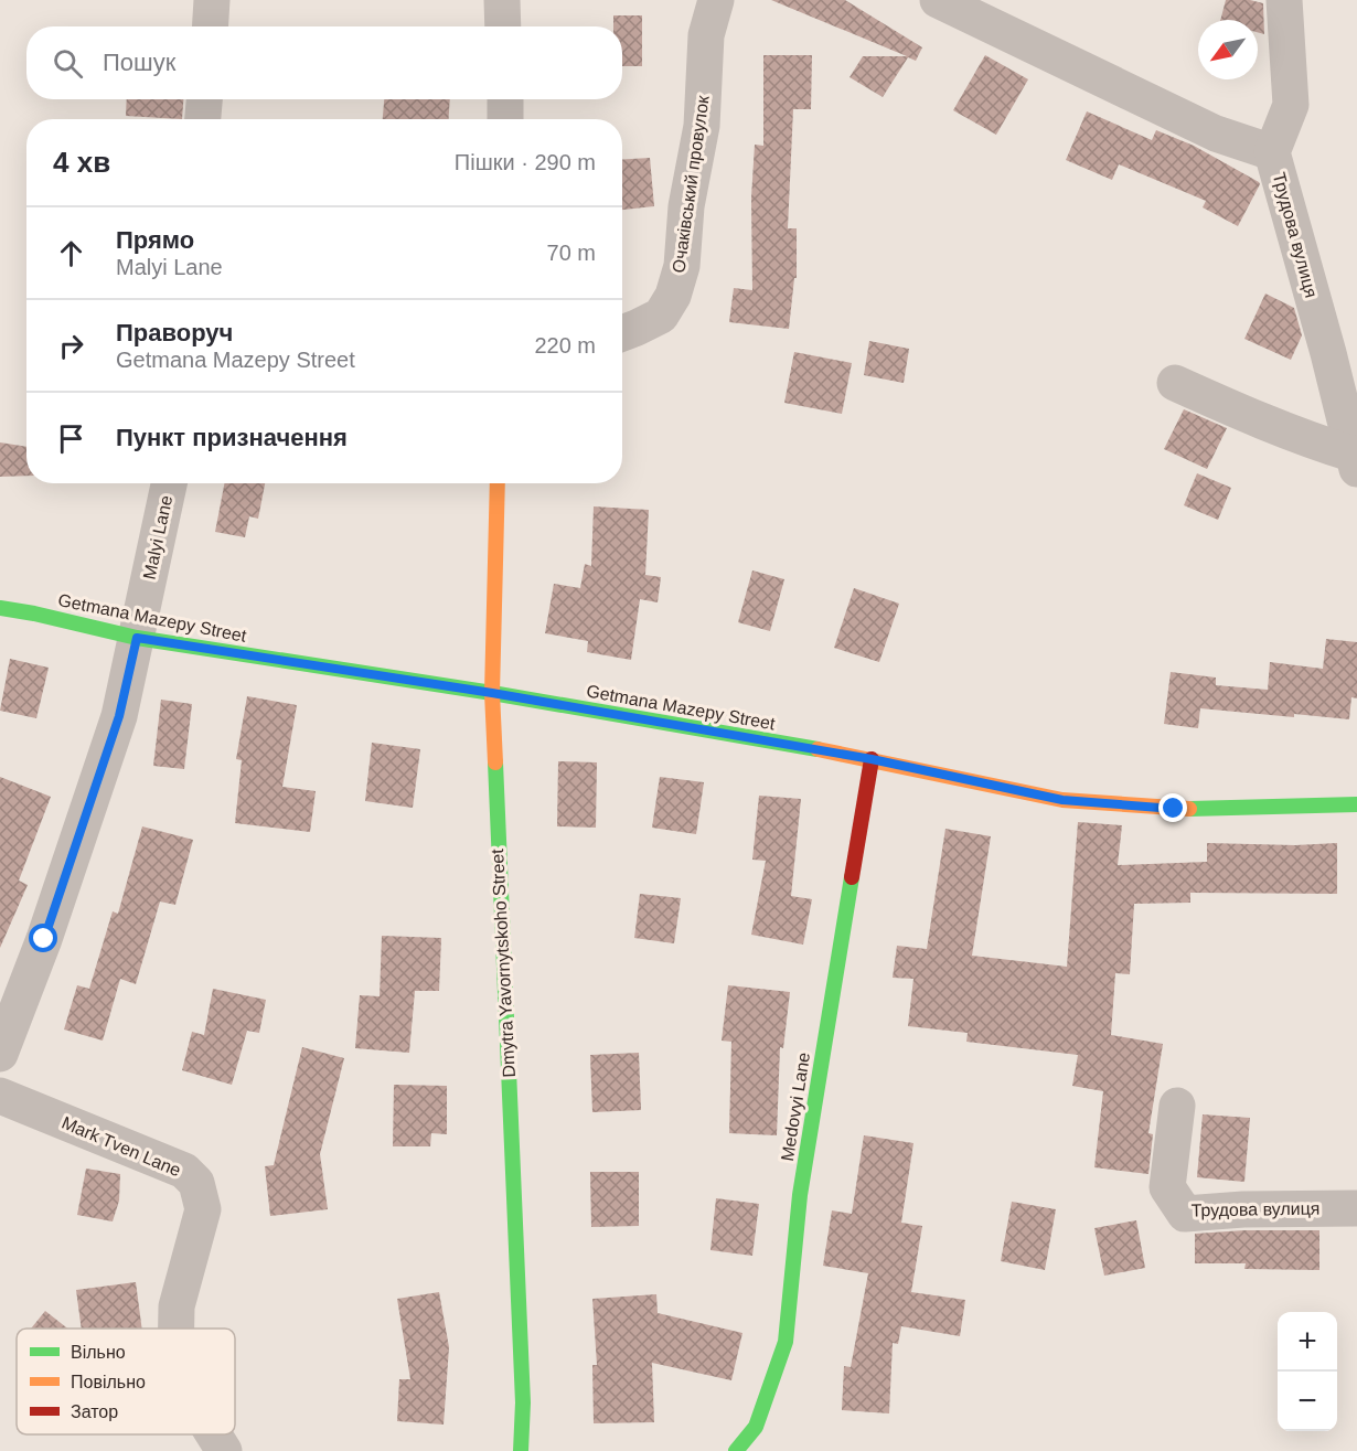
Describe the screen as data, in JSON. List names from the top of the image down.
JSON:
{
  "streets": {
    "street": [
      "Очаківський провулок",
      "Трудова вулиця",
      "Malyi Lane",
      "Getmana Mazepy Street",
      "Dmytra Yavornytskoho Street",
      "Medovyi Lane",
      "Mark Tven Lane"
    ]
  },
  "crossings": [
    ["Malyi Lane", "Getmana Mazepy Street"],
    ["Getmana Mazepy Street", "Dmytra Yavornytskoho Street"],
    ["Getmana Mazepy Street", "Medovyi Lane"]
  ],
  "legend": ["Вільно", "Повільно", "Затор"],
  "north": "bottom left",
  "page": {
    "search": "Пошук",
    "heading": ["4 хв", "Пішки · 290 m"],
    "list": [
      ["Прямо", "Malyi Lane", "70 m"],
      ["Праворуч", "Getmana Mazepy Street", "220 m"],
      "Пункт призначення"
    ],
    "map_buttons": ["+", "−"]
  }
}
